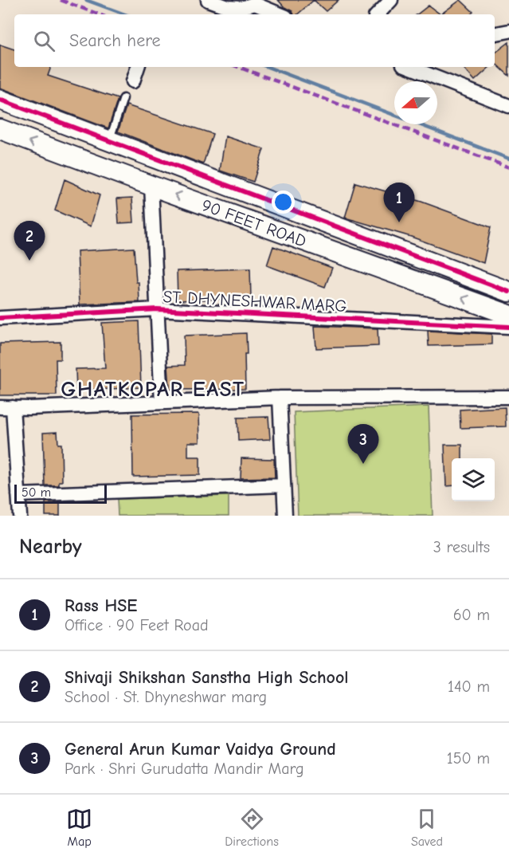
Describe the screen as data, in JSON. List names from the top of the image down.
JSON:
{
  "streets": {
    "street": ["90 FEET ROAD", "ST. DHYNESHWAR MARG"]
  },
  "districts": ["GHATKOPAR EAST"],
  "scale_bar": "50 m",
  "north": "left",
  "page": {
    "search": "Search here",
    "pins": ["1", "2", "3"],
    "scale": "50 m",
    "heading": ["Nearby", "3 results"],
    "list": [
      {
        "mark": "1",
        "name": "Rass HSE",
        "note": "Office · 90 Feet Road",
        "value": "60 m"
      },
      {
        "mark": "2",
        "name": "Shivaji Shikshan Sanstha High School",
        "note": "School · St. Dhyneshwar marg",
        "value": "140 m"
      },
      {
        "mark": "3",
        "name": "General Arun Kumar Vaidya Ground",
        "note": "Park · Shri Gurudatta Mandir Marg",
        "value": "150 m"
      }
    ],
    "nav": ["Map", "Directions", "Saved"]
  }
}
